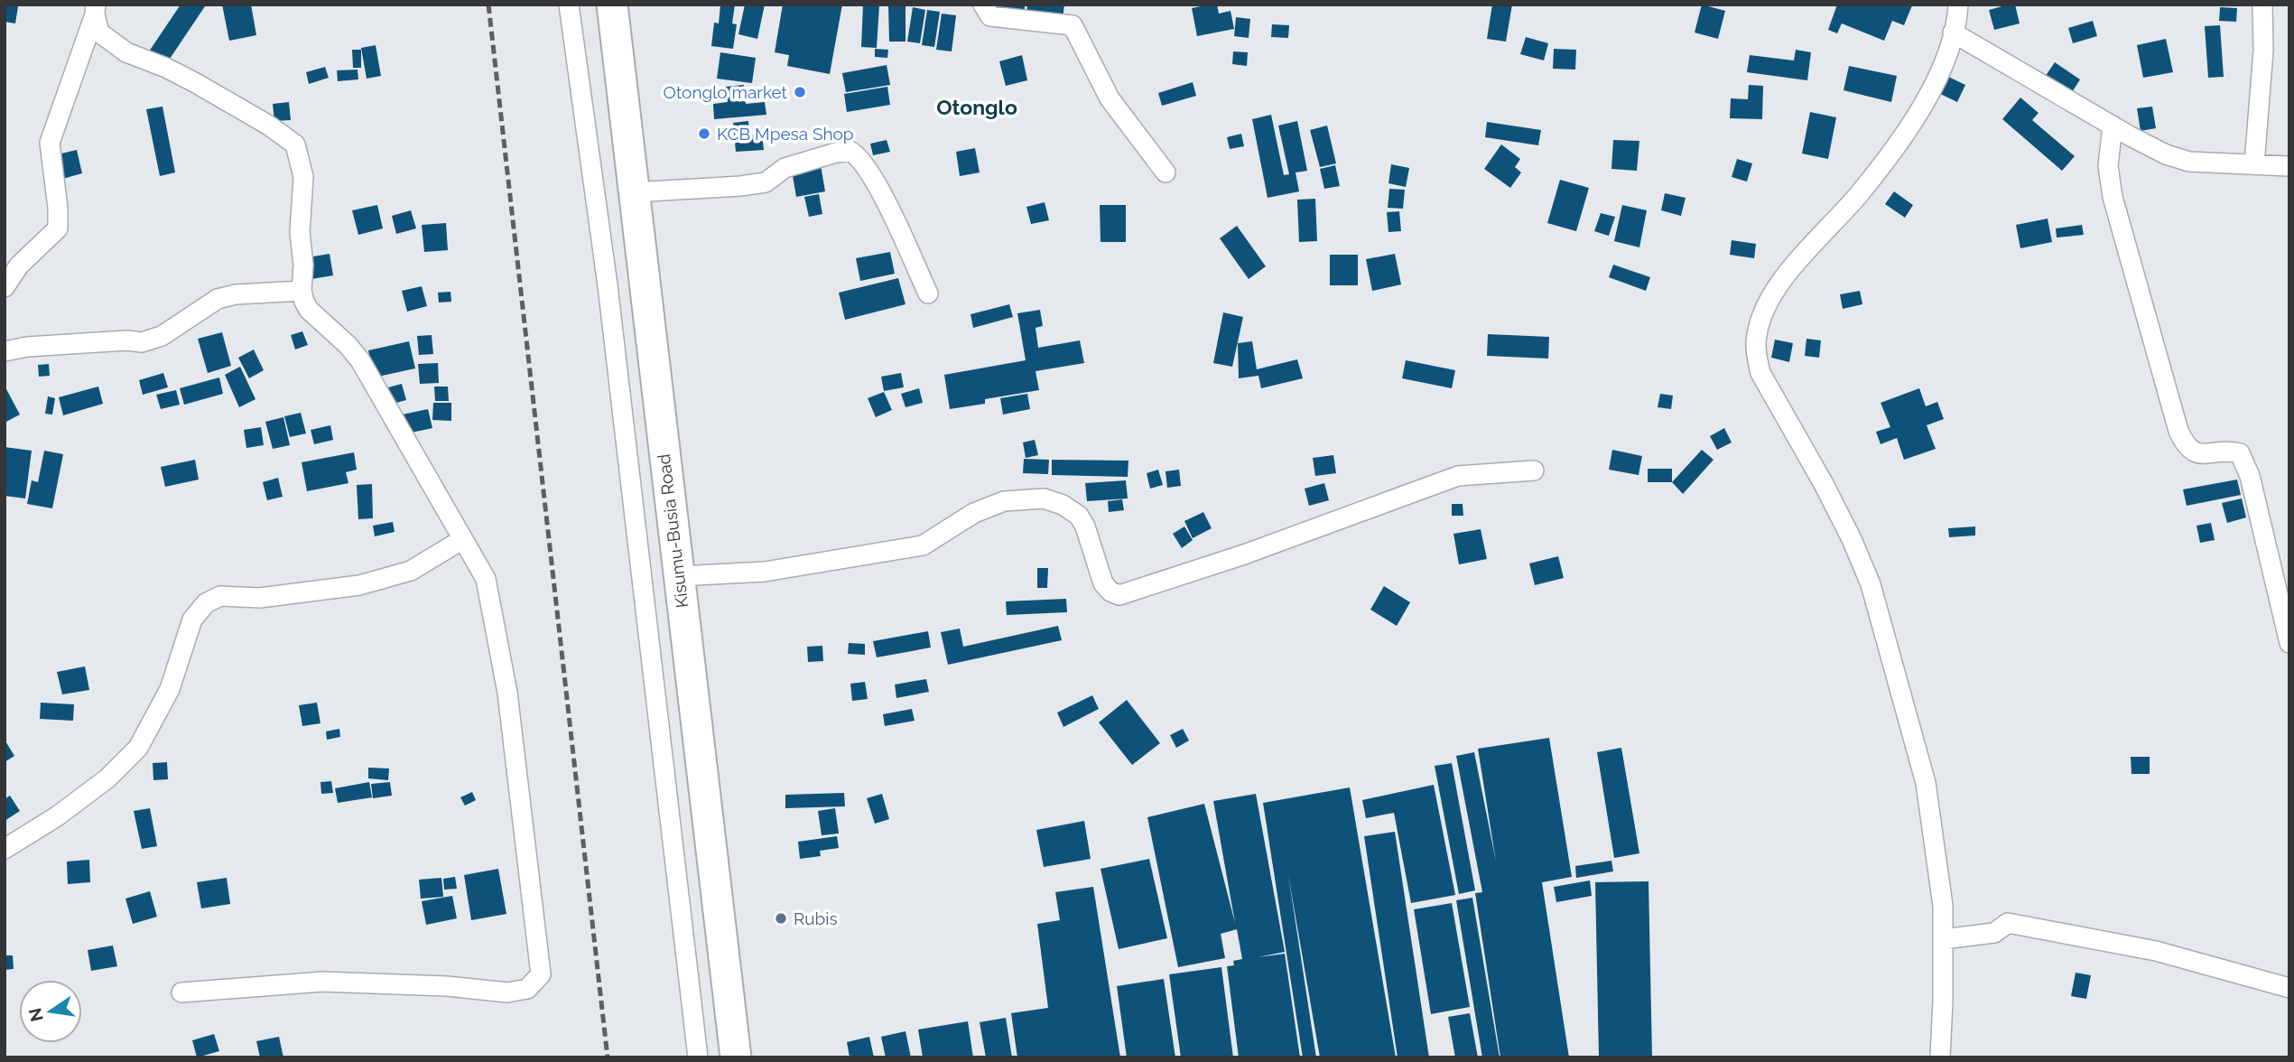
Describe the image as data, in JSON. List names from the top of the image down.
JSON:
{
  "streets": {
    "highway": ["Kisumu-Busia Road"]
  },
  "districts": ["Otonglo"],
  "places": ["Otonglo market", "KCB Mpesa Shop", "Rubis"],
  "north": "left"
}
